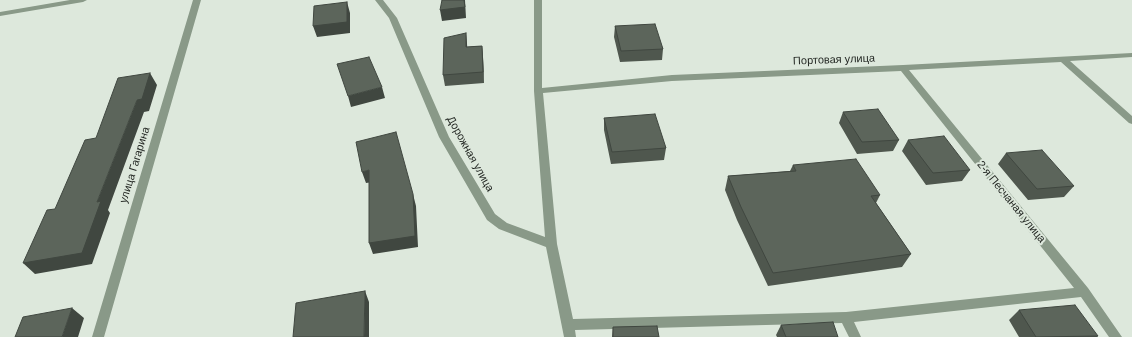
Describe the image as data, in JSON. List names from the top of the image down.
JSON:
{
  "streets": {
    "street": [
      "Портовая улица",
      "Дорожная улица",
      "улица Гагарина",
      "2-я Песчаная улица"
    ]
  },
  "crossings": [
    ["Портовая улица", "2-я Песчаная улица"]
  ]
}
